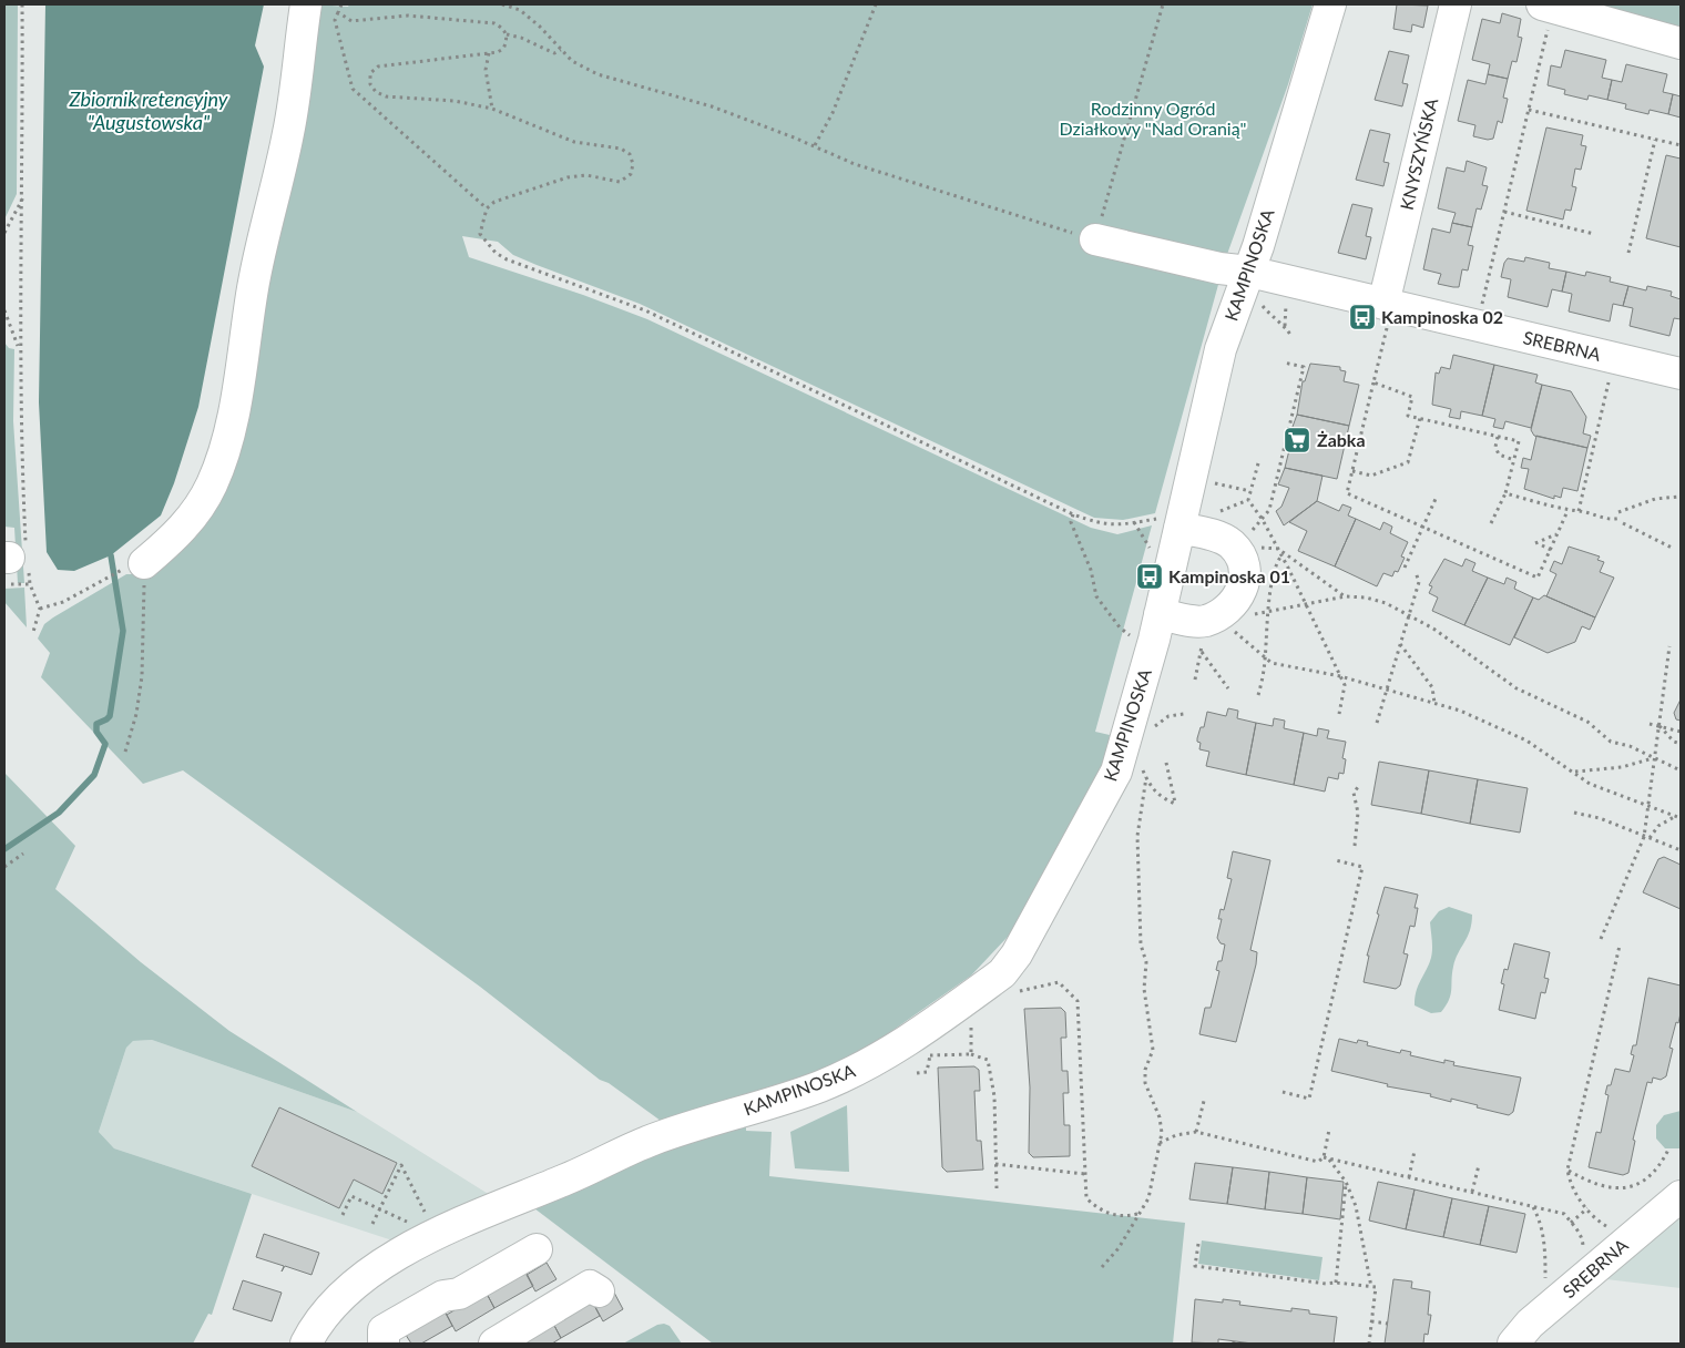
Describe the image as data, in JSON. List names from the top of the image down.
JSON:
{
  "streets": {
    "street": ["KNYSZYŃSKA", "KAMPINOSKA", "SREBRNA"]
  },
  "crossings": [
    ["KNYSZYŃSKA", "SREBRNA"],
    ["KAMPINOSKA", "SREBRNA"]
  ],
  "water": ["Zbiornik retencyjny \"Augustowska\""],
  "parks": ["Rodzinny Ogród Działkowy \"Nad Oranią\""],
  "places": {
    "bus stop": ["Kampinoska 02", "Kampinoska 01"],
    "supermarket": ["Żabka"]
  }
}
